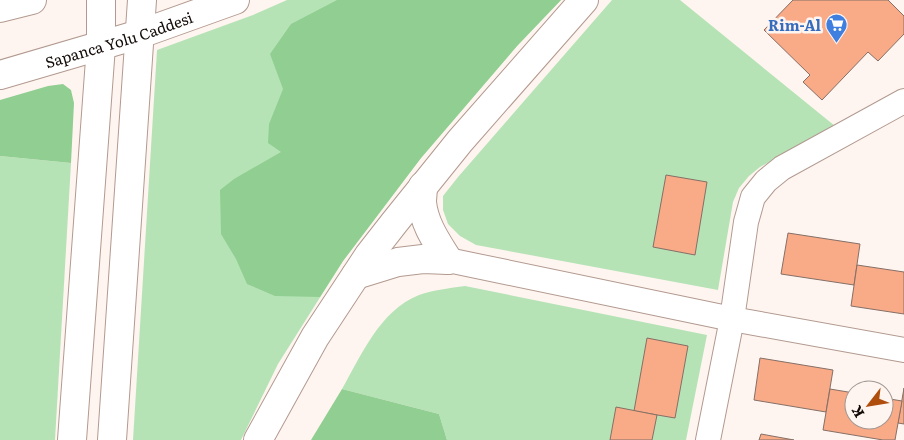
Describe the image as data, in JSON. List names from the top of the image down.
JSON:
{
  "streets": {
    "main road": ["Sapanca Yolu Caddesi"]
  },
  "places": {
    "supermarket": ["Rim-Al"]
  },
  "north": "bottom left"
}
